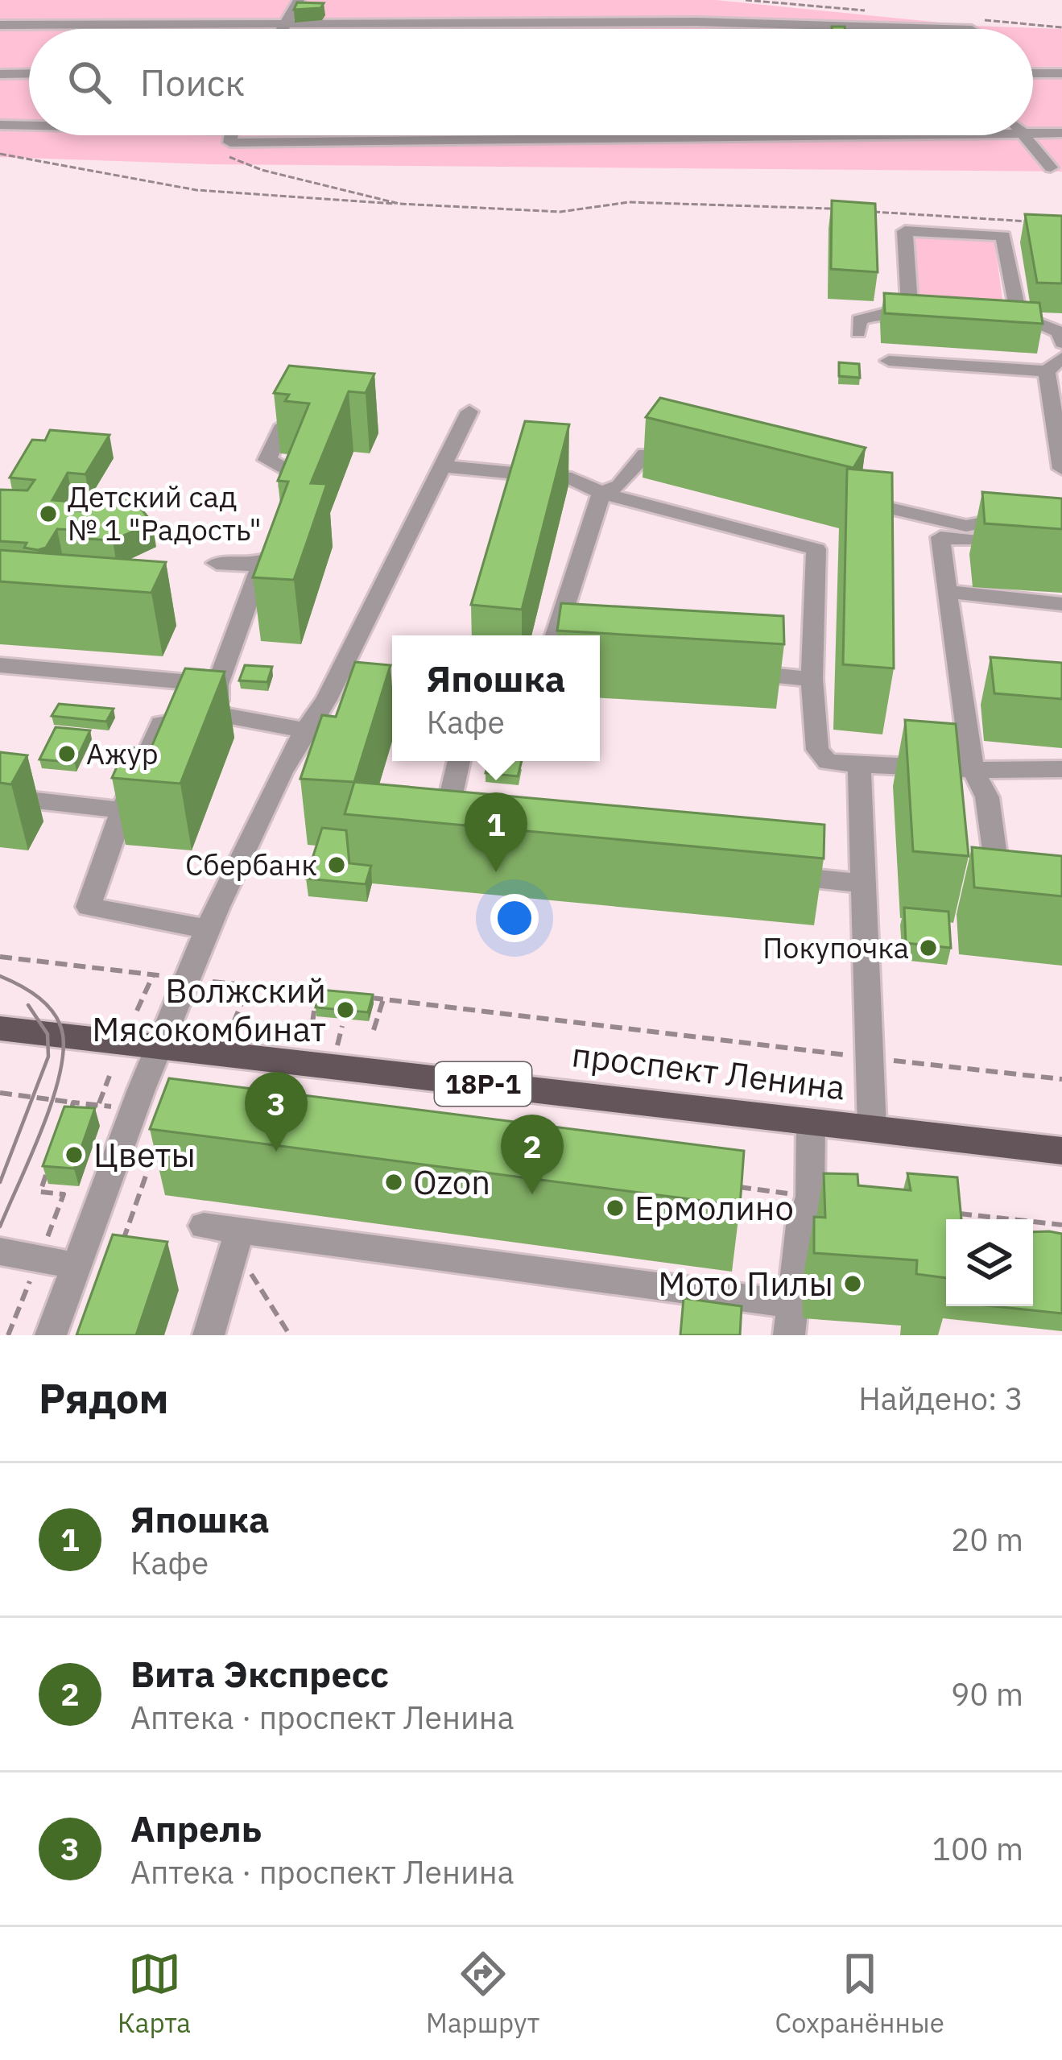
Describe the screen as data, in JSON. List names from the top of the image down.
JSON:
{
  "streets": {
    "main road": ["проспект Ленина", "18Р-1"]
  },
  "places": [
    "Детский сад № 1 \"Радость\"",
    "Ажур",
    "Сбербанк",
    "Покупочка",
    "Волжский Мясокомбинат",
    "Цветы",
    "Ozon",
    "Ермолино",
    "Мото Пилы"
  ],
  "page": {
    "search": "Поиск",
    "popup": ["Япошка", "Кафе"],
    "pins": ["1", "3", "2"],
    "heading": ["Рядом", "Найдено: 3"],
    "list": [
      {
        "mark": "1",
        "name": "Япошка",
        "note": "Кафе",
        "value": "20 m"
      },
      {
        "mark": "2",
        "name": "Вита Экспресс",
        "note": "Аптека · проспект Ленина",
        "value": "90 m"
      },
      {
        "mark": "3",
        "name": "Апрель",
        "note": "Аптека · проспект Ленина",
        "value": "100 m"
      }
    ],
    "nav": ["Карта", "Маршрут", "Сохранённые"]
  }
}
